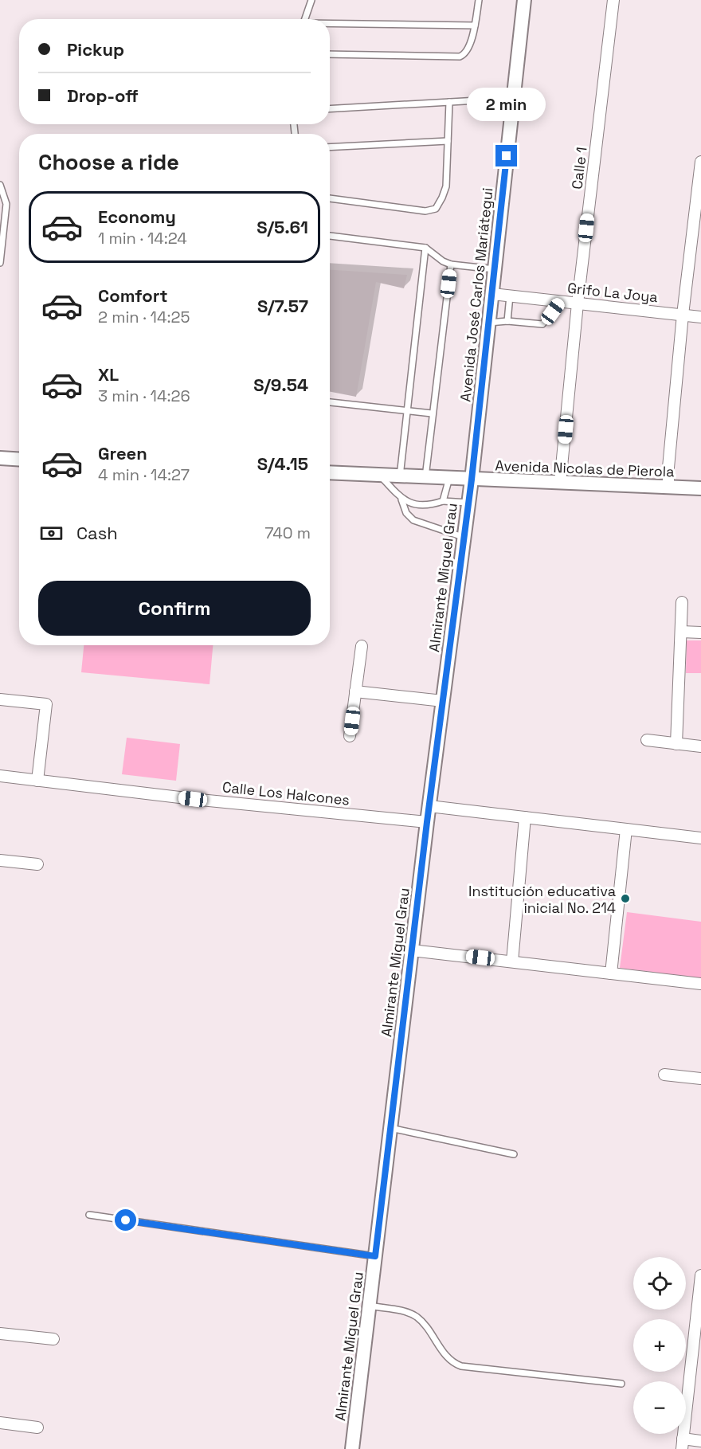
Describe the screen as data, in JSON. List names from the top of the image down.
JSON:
{
  "streets": {
    "street": [
      "Calle 1",
      "Grifo La Joya",
      "Avenida José Carlos Mariátegui",
      "Avenida Nicolas de Pierola",
      "Almirante Miguel Grau",
      "Calle Los Halcones"
    ]
  },
  "crossings": [
    ["Calle 1", "Grifo La Joya"],
    ["Calle 1", "Avenida Nicolas de Pierola"],
    ["Grifo La Joya", "Avenida José Carlos Mariátegui"],
    ["Avenida José Carlos Mariátegui", "Avenida Nicolas de Pierola"],
    ["Avenida José Carlos Mariátegui", "Almirante Miguel Grau"],
    ["Avenida Nicolas de Pierola", "Almirante Miguel Grau"],
    ["Almirante Miguel Grau", "Calle Los Halcones"]
  ],
  "places": ["Institución educativa inicial No. 214"],
  "page": {
    "banner": ["Pickup", "Drop-off"],
    "bubble": "2 min",
    "heading": "Choose a ride",
    "list": [
      {
        "name": "Economy",
        "note": "1 min · 14:24",
        "value": "S/5.61"
      },
      {
        "name": "Comfort",
        "note": "2 min · 14:25",
        "value": "S/7.57"
      },
      {
        "name": "XL",
        "note": "3 min · 14:26",
        "value": "S/9.54"
      },
      {
        "name": "Green",
        "note": "4 min · 14:27",
        "value": "S/4.15"
      }
    ],
    "pay": ["Cash", "740 m"],
    "buttons": "Confirm",
    "map_buttons": ["+", "−"]
  }
}
